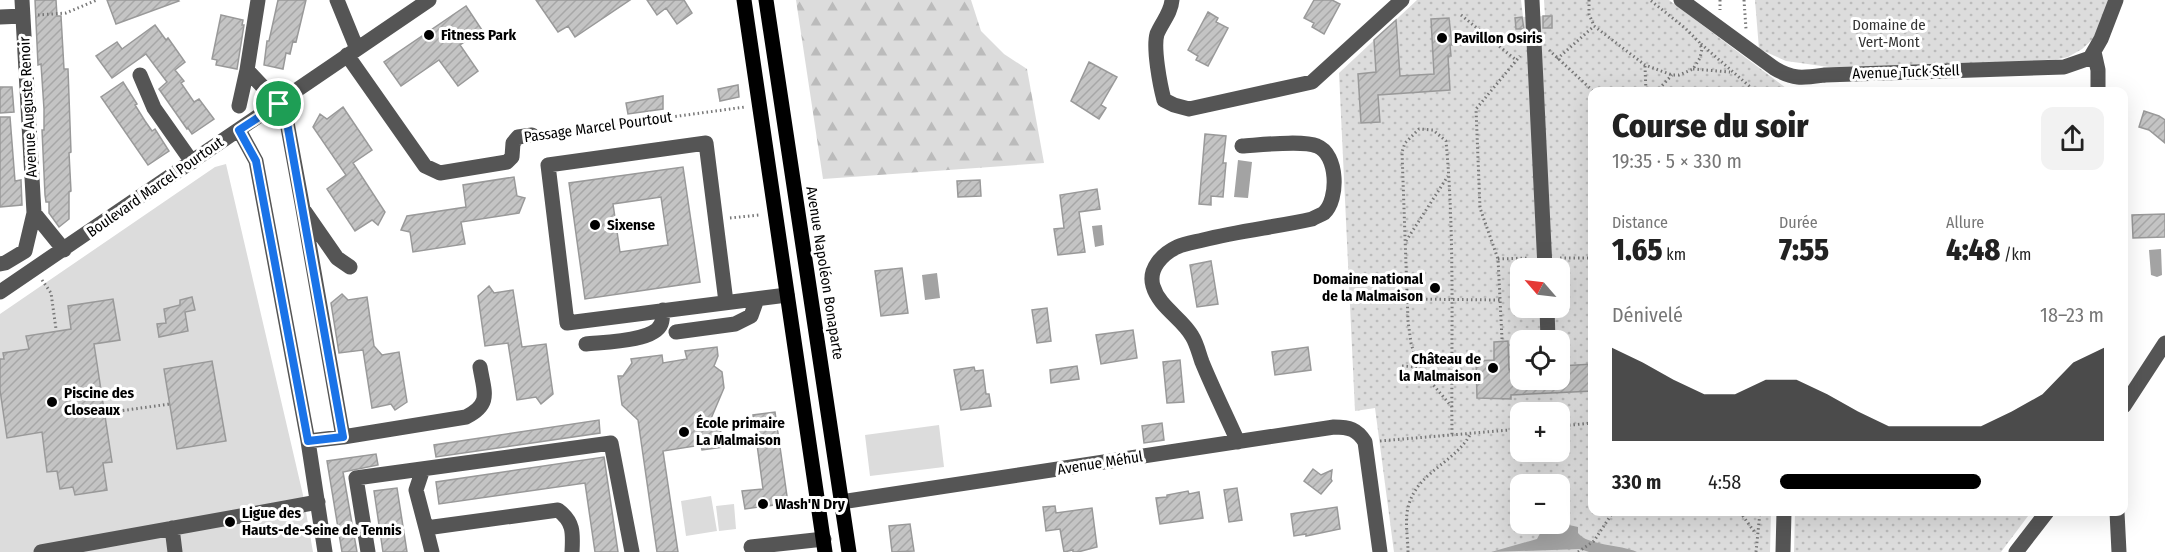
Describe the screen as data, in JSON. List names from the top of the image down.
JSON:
{
  "streets": {
    "main road": ["Avenue Napoléon Bonaparte"],
    "street": [
      "Avenue Tuck Stell",
      "Avenue Auguste Renoir",
      "Passage Marcel Pourtout",
      "Boulevard Marcel Pourtout",
      "Avenue Méhul"
    ]
  },
  "crossings": [
    ["Passage Marcel Pourtout", "Boulevard Marcel Pourtout"],
    ["Avenue Napoléon Bonaparte", "Avenue Méhul"]
  ],
  "parks": ["Domaine de Vert-Mont"],
  "places": [
    "Fitness Park",
    "Pavillon Osiris",
    "Sixense",
    "Domaine national de la Malmaison",
    "Château de la Malmaison",
    "Piscine des Closeaux",
    "École primaire La Malmaison",
    "Wash'N Dry",
    "Ligue des Hauts-de-Seine de Tennis"
  ],
  "north": "top left",
  "page": {
    "heading": ["Course du soir", "19:35 · 5 × 330 m"],
    "stats": [
      ["Distance", "1.65 km"],
      ["Durée", "7:55"],
      ["Allure", "4:48 /km"]
    ],
    "map_buttons": ["+", "−"],
    "chart": ["Dénivelé", "18–23 m"],
    "list": [
      {
        "name": "330 m",
        "note": "4:58"
      }
    ]
  }
}
